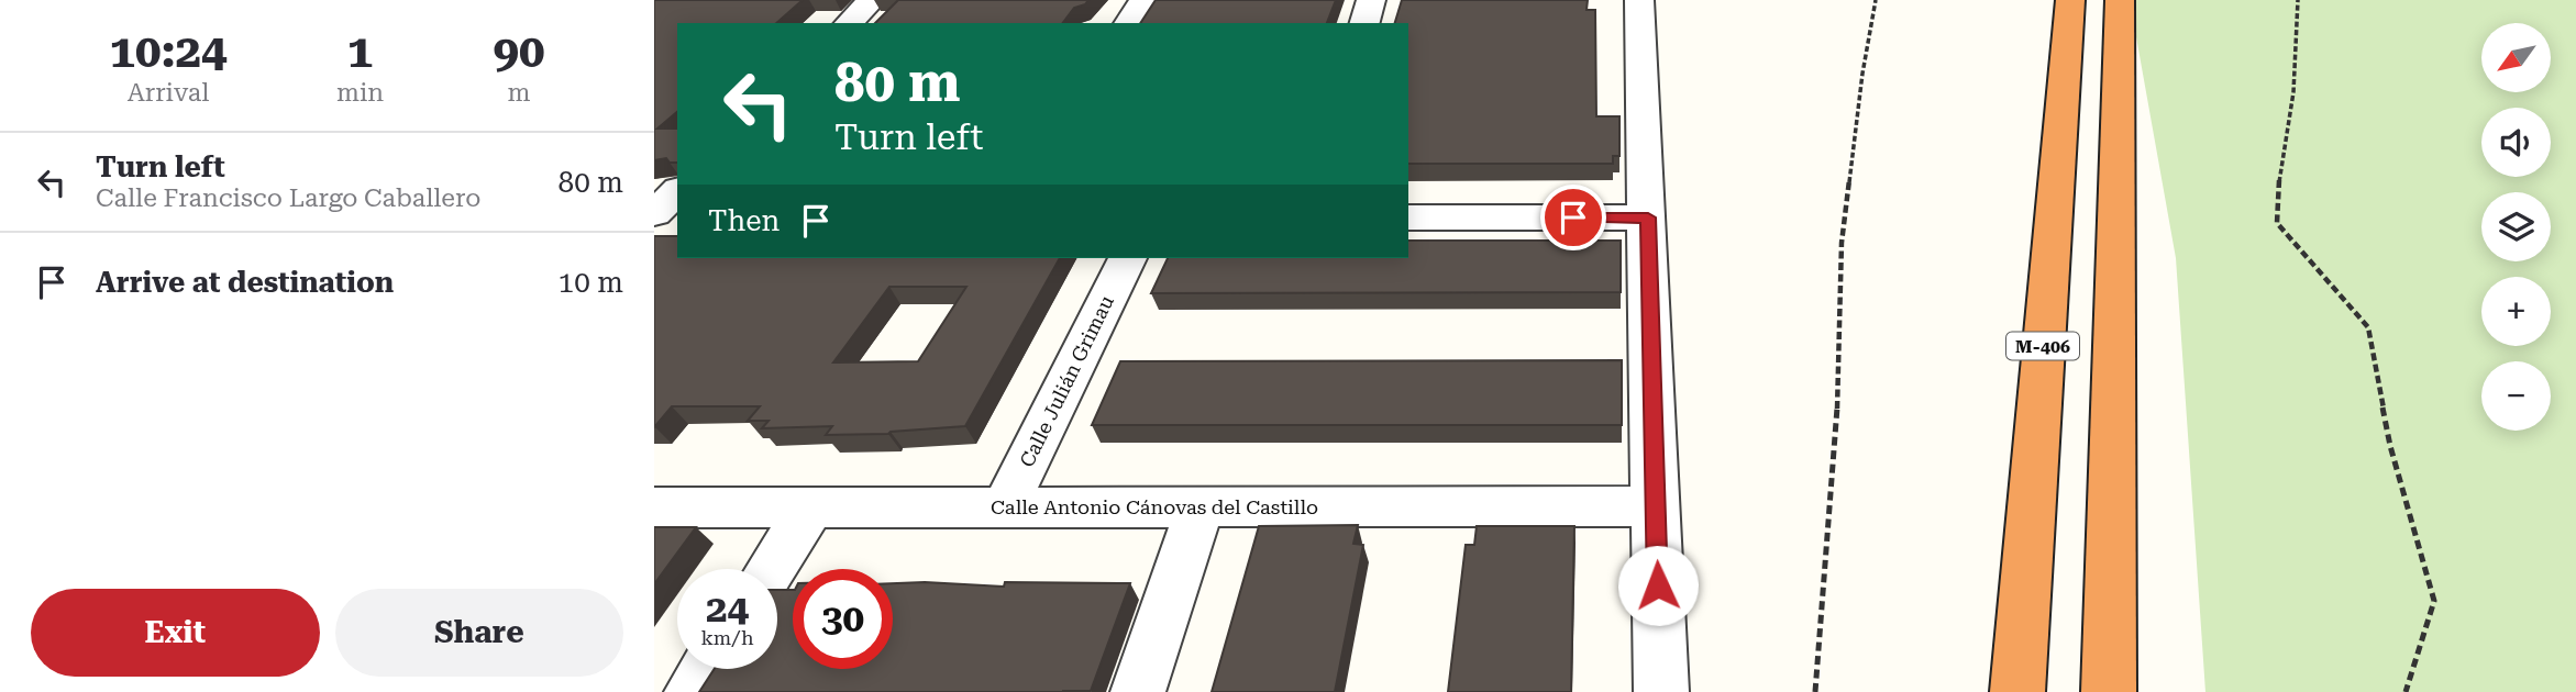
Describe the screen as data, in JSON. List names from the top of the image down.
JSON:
{
  "streets": {
    "highway": ["M-406"],
    "street": ["Calle Julián Grimau", "Calle Antonio Cánovas del Castillo"]
  },
  "crossings": [
    ["Calle Julián Grimau", "Calle Antonio Cánovas del Castillo"]
  ],
  "north": "bottom left",
  "page": {
    "eta": [
      "10:24",
      "Arrival",
      "1",
      "min",
      "90",
      "m"
    ],
    "map_buttons": ["+", "−"],
    "turn": ["80 m", "Turn left"],
    "list": [
      {
        "name": "Turn left",
        "note": "Calle Francisco Largo Caballero",
        "value": "80 m"
      },
      {
        "name": "Arrive at destination",
        "value": "10 m"
      }
    ],
    "then": "Then",
    "speed": "24 km/h",
    "limit": "30",
    "buttons": ["Exit", "Share"]
  }
}
